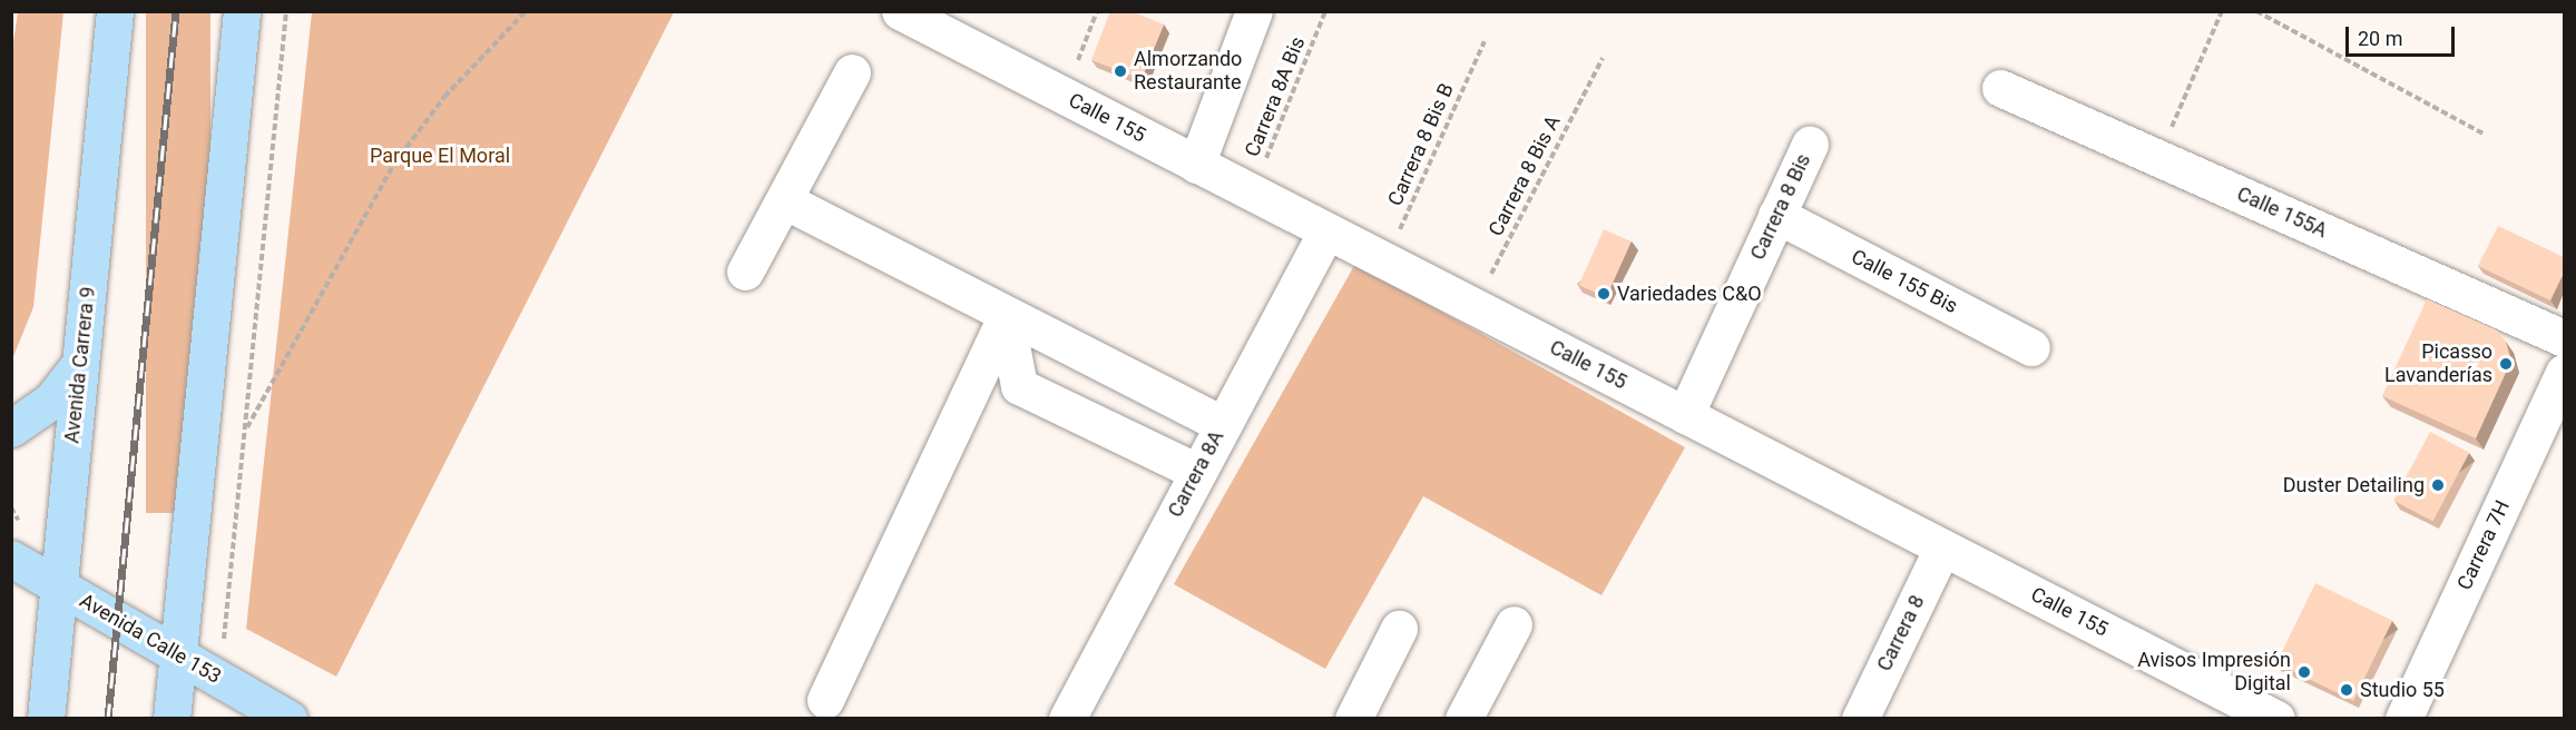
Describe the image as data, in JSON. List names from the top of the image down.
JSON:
{
  "streets": {
    "main road": ["Avenida Carrera 9", "Avenida Calle 153"],
    "street": [
      "Calle 155",
      "Carrera 8 Bis",
      "Calle 155A",
      "Calle 155 Bis",
      "Carrera 8A",
      "Carrera 7H",
      "Carrera 8"
    ],
    "path": ["Carrera 8A Bis", "Carrera 8 Bis B", "Carrera 8 Bis A"]
  },
  "crossings": [
    ["Carrera 8A Bis", "Calle 155"],
    ["Calle 155", "Carrera 8 Bis B"],
    ["Calle 155", "Carrera 8 Bis A"],
    ["Calle 155", "Carrera 8 Bis"],
    ["Calle 155", "Carrera 8A"],
    ["Calle 155", "Carrera 8"],
    ["Carrera 8 Bis", "Calle 155 Bis"],
    ["Avenida Carrera 9", "Avenida Calle 153"]
  ],
  "parks": ["Parque El Moral"],
  "places": [
    "Almorzando Restaurante",
    "Variedades C&O",
    "Picasso Lavanderías",
    "Duster Detailing",
    "Avisos Impresión Digital",
    "Studio 55"
  ],
  "scale_bar": "20 m"
}
